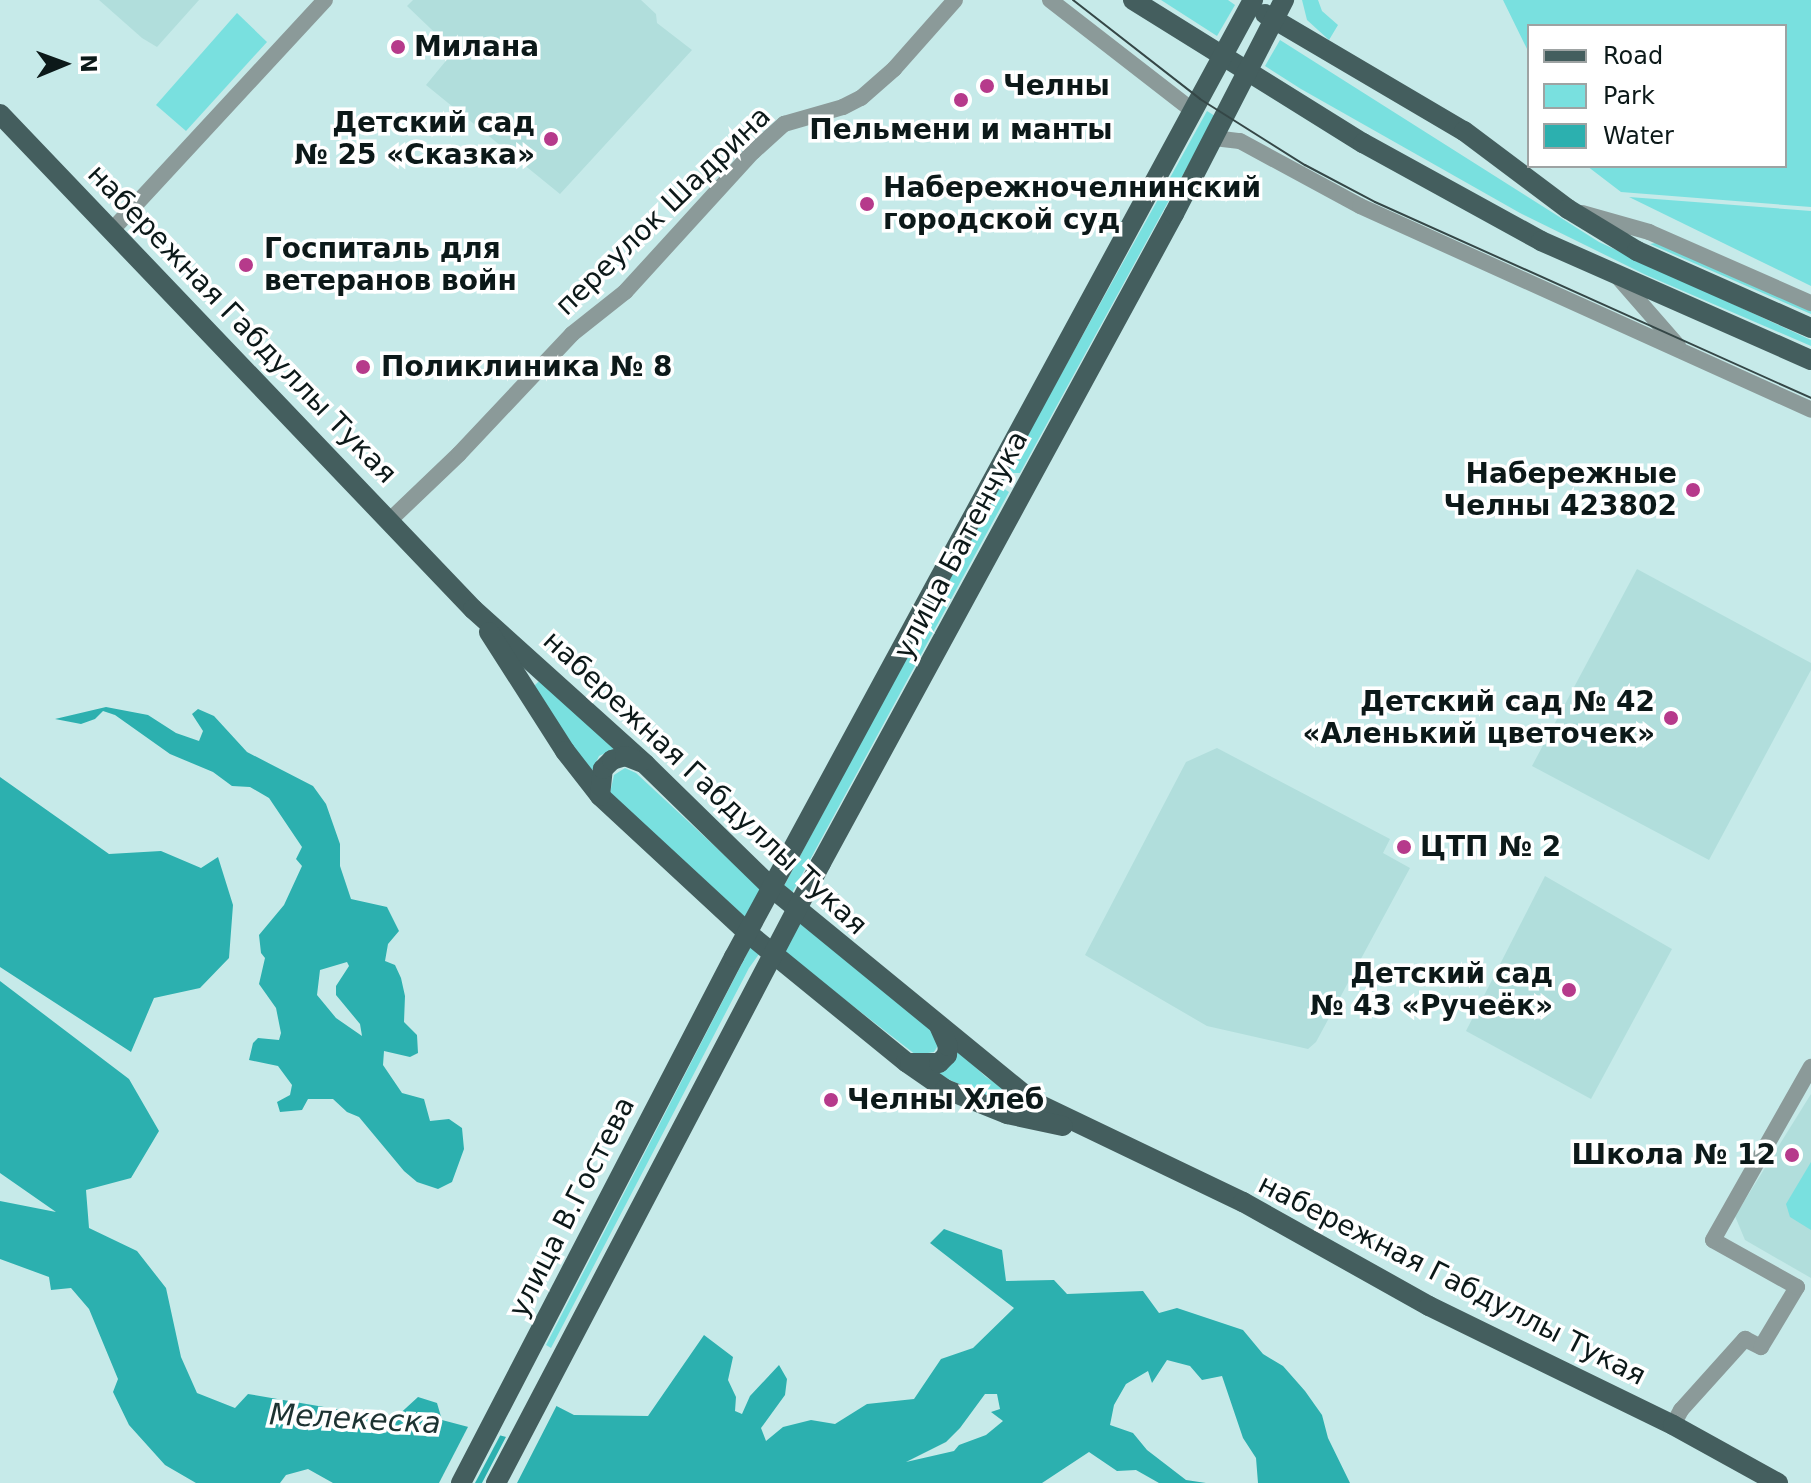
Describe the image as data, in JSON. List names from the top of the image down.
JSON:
{
  "streets": {
    "main road": ["набережная Габдуллы Тукая", "улица Батенчука", "улица В.Гостева"],
    "street": ["переулок Шадрина"]
  },
  "crossings": [
    ["переулок Шадрина", "набережная Габдуллы Тукая"],
    ["набережная Габдуллы Тукая", "улица Батенчука"],
    ["улица Батенчука", "улица В.Гостева"]
  ],
  "water": ["Мелекеска"],
  "places": [
    "Милана",
    "Челны",
    "Пельмени и манты",
    "Детский сад № 25 «Сказка»",
    "Набережночелнинский городской суд",
    "Госпиталь для ветеранов войн",
    "Поликлиника № 8",
    "Набережные Челны 423802",
    "Детский сад № 42 «Аленький цветочек»",
    "ЦТП № 2",
    "Детский сад № 43 «Ручеёк»",
    "Челны Хлеб",
    "Школа № 12"
  ],
  "legend": ["Road", "Park", "Water"],
  "north": "right"
}
